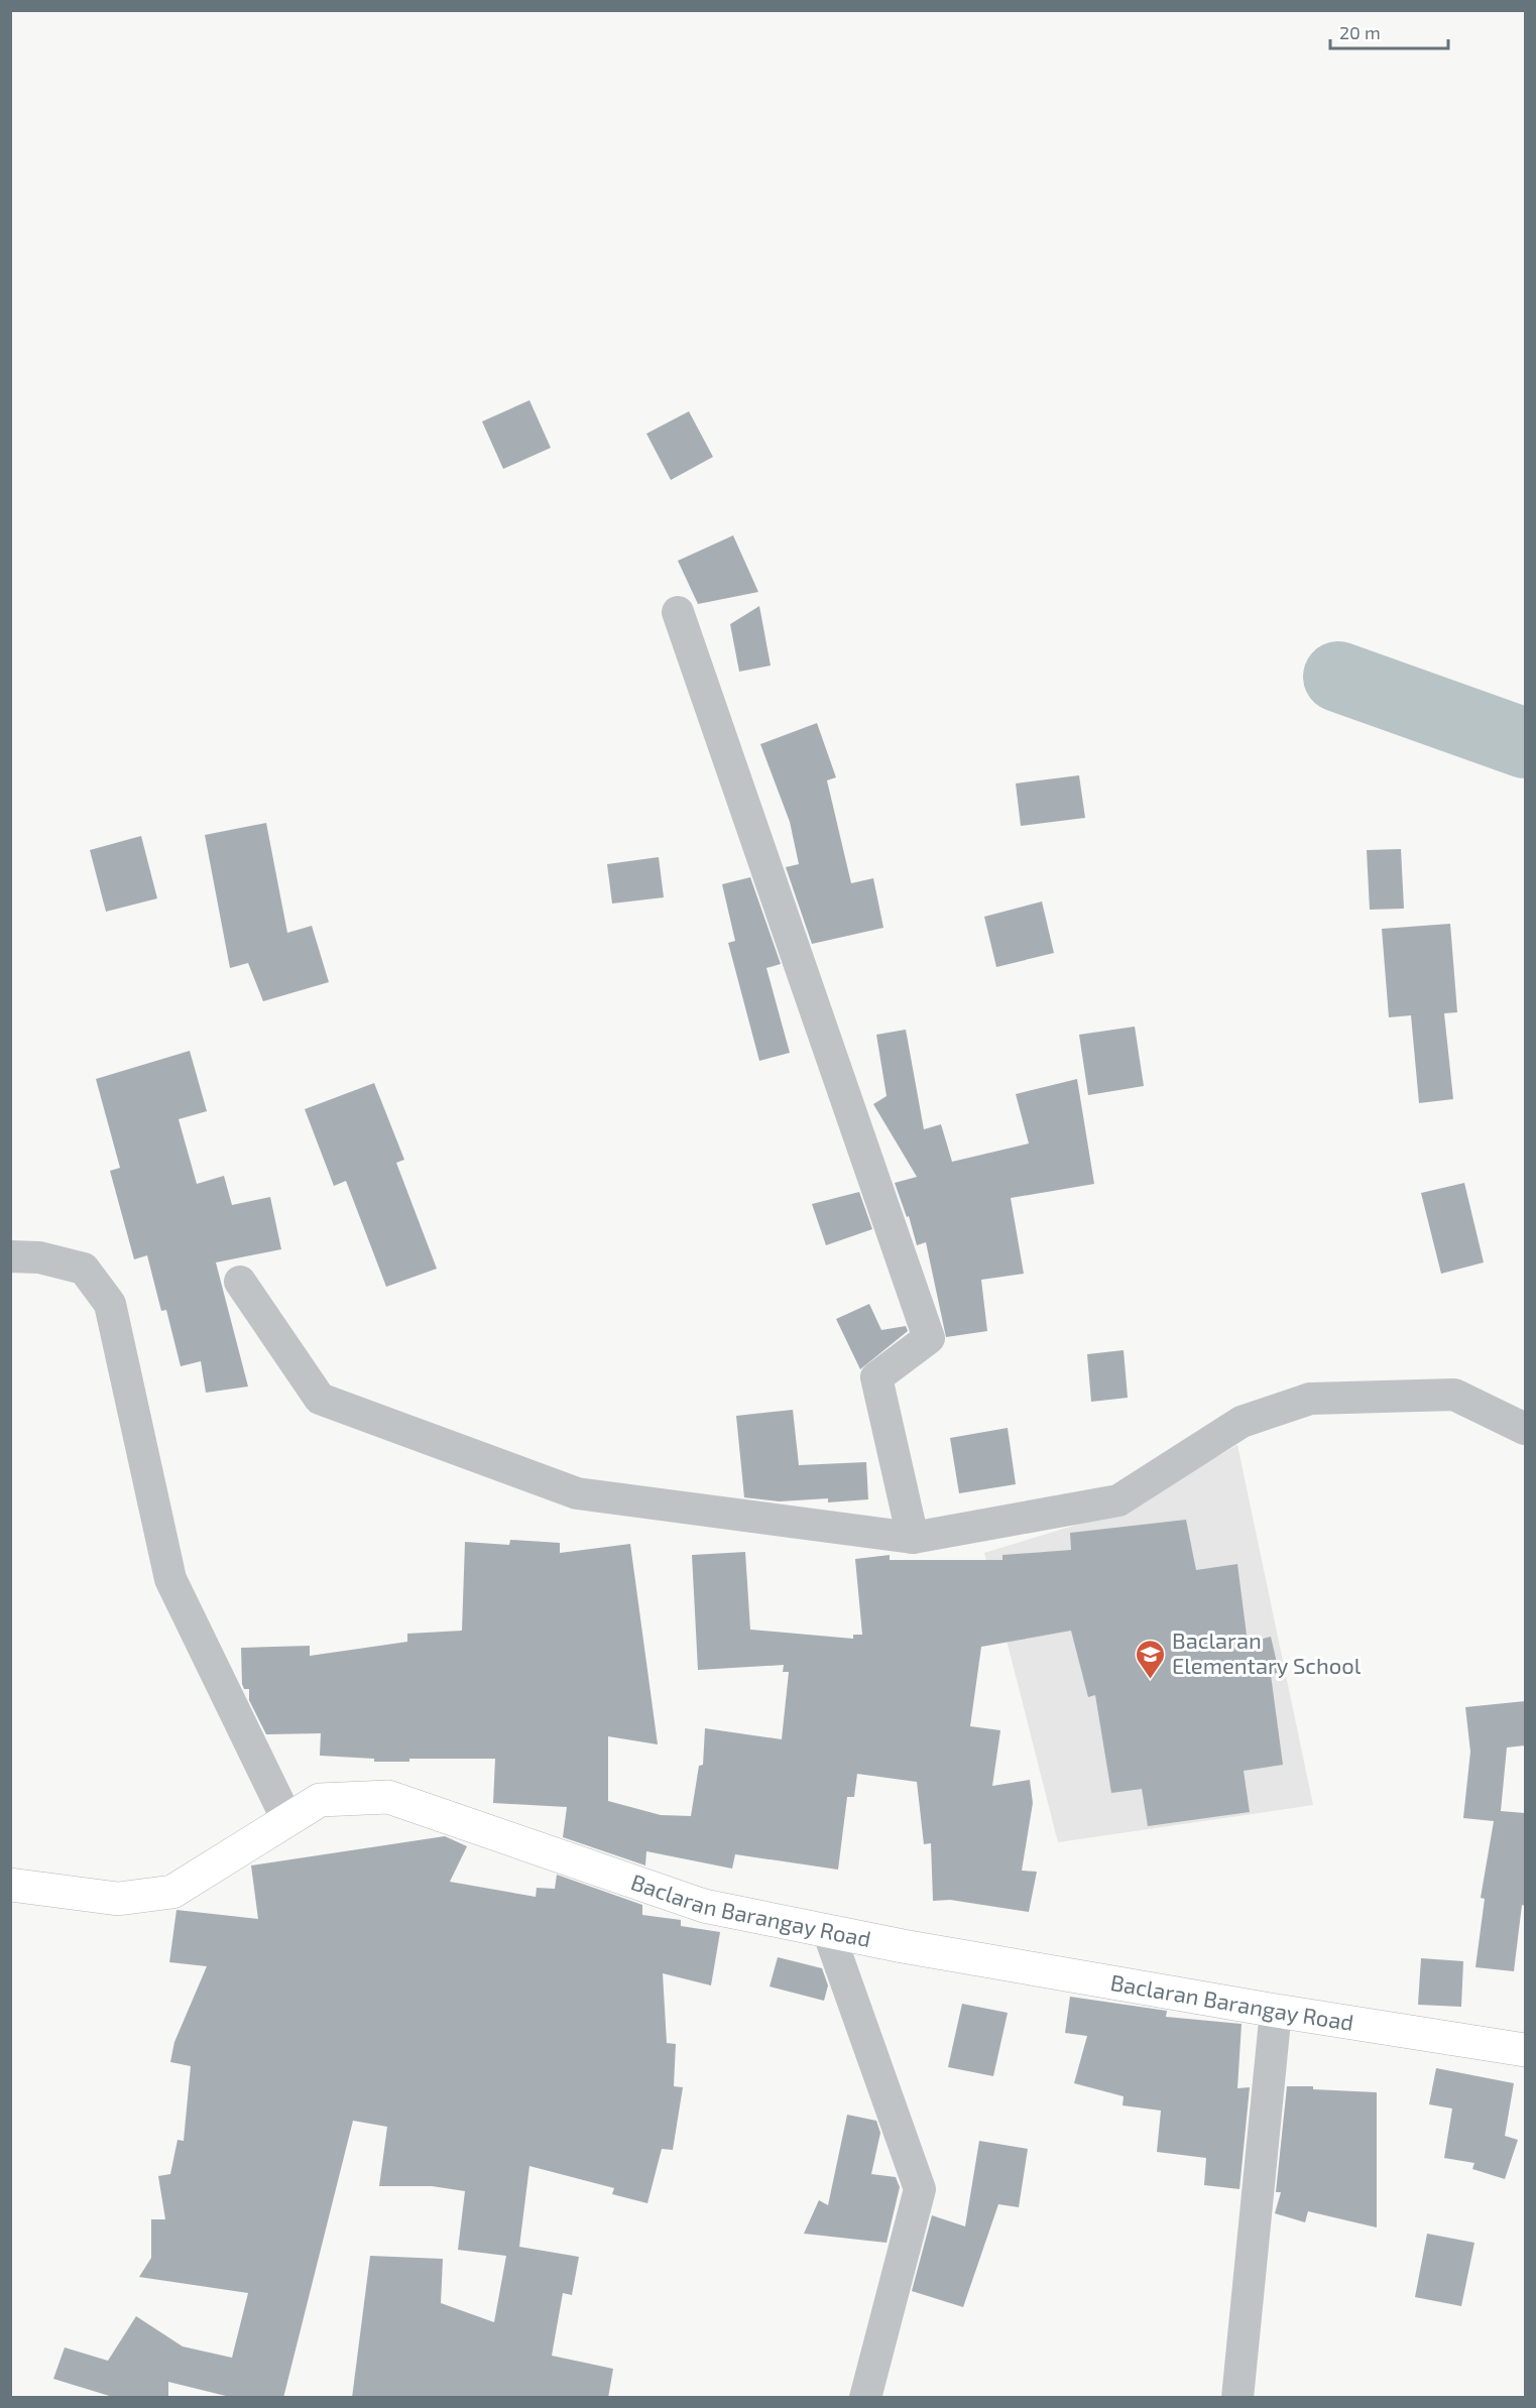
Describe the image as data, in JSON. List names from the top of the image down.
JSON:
{
  "streets": {
    "street": ["Baclaran Barangay Road"]
  },
  "places": {
    "school or university": ["Baclaran Elementary School"]
  },
  "scale_bar": "20 m"
}
